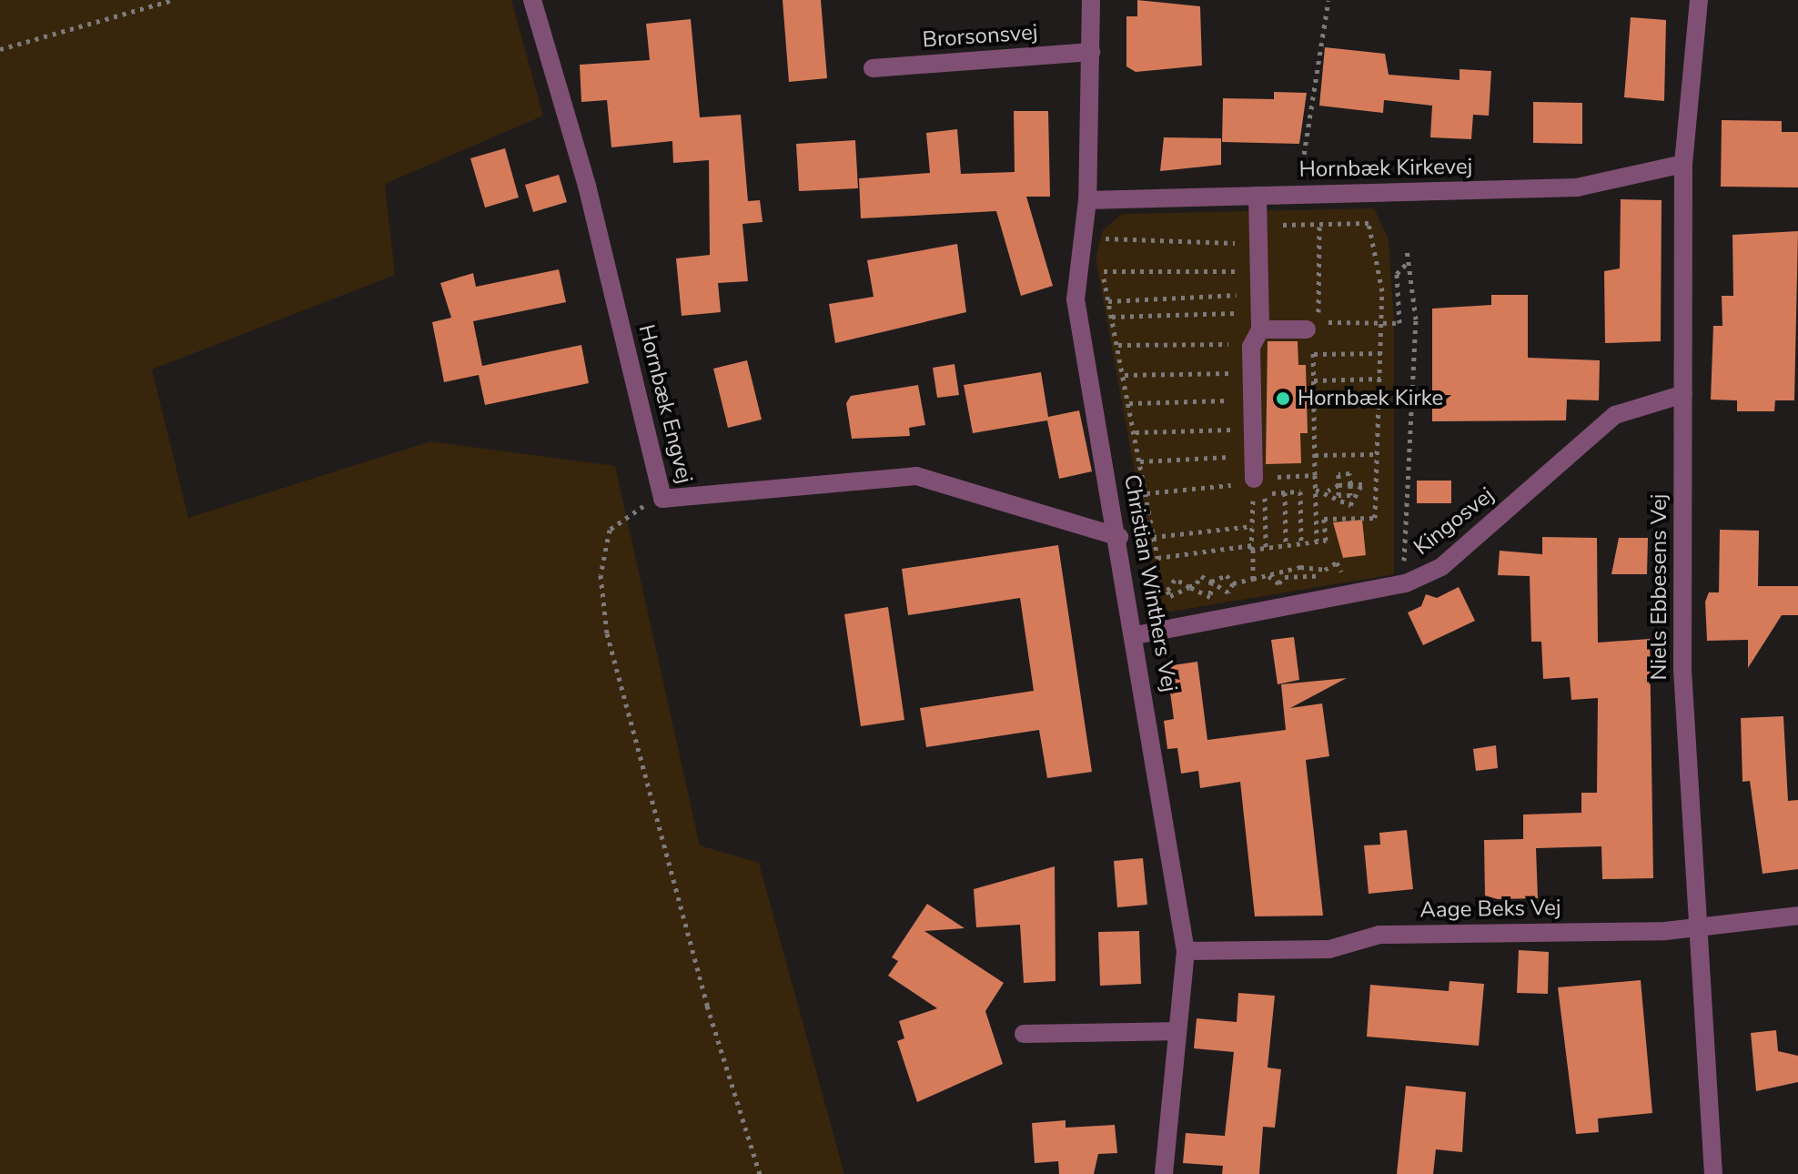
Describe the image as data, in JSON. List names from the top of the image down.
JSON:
{
  "streets": {
    "street": [
      "Brorsonsvej",
      "Hornbæk Kirkevej",
      "Hornbæk Engvej",
      "Kingosvej",
      "Christian Winthers Vej",
      "Niels Ebbesens Vej",
      "Aage Beks Vej"
    ]
  },
  "crossings": [
    ["Brorsonsvej", "Christian Winthers Vej"],
    ["Hornbæk Kirkevej", "Christian Winthers Vej"],
    ["Hornbæk Kirkevej", "Niels Ebbesens Vej"],
    ["Hornbæk Engvej", "Christian Winthers Vej"],
    ["Kingosvej", "Christian Winthers Vej"],
    ["Kingosvej", "Niels Ebbesens Vej"],
    ["Christian Winthers Vej", "Aage Beks Vej"],
    ["Niels Ebbesens Vej", "Aage Beks Vej"]
  ],
  "places": ["Hornbæk Kirke"]
}
